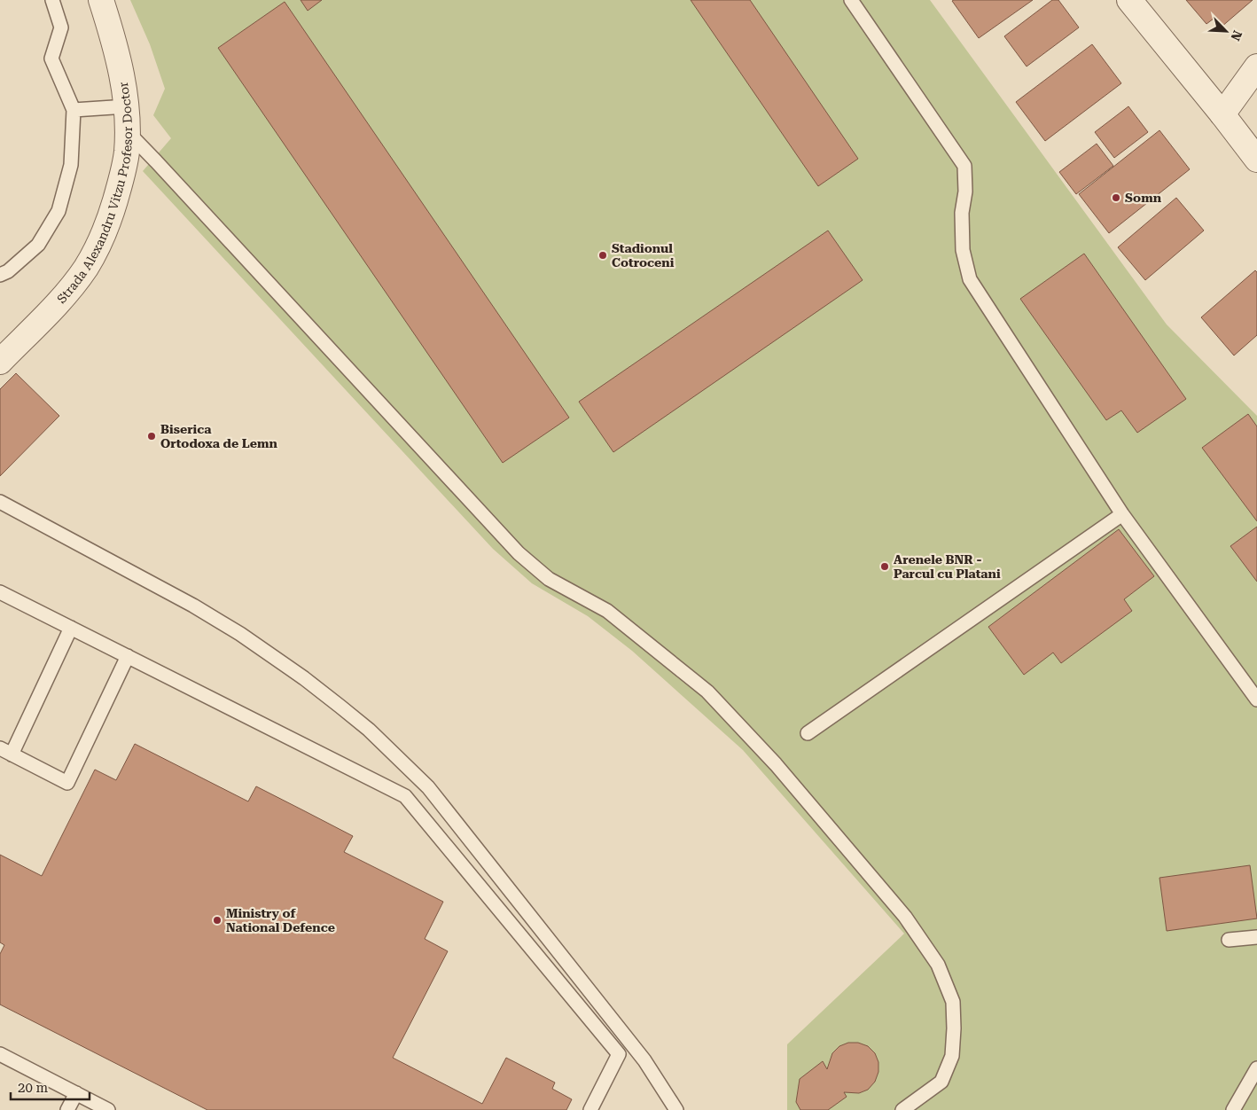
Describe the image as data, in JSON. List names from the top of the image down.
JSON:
{
  "streets": {
    "street": ["Strada Alexandru Vitzu Profesor Doctor"]
  },
  "places": [
    "Somn",
    "Stadionul Cotroceni",
    "Biserica Ortodoxa de Lemn",
    "Arenele BNR - Parcul cu Platani",
    "Ministry of National Defence"
  ],
  "scale_bar": "20 m",
  "north": "bottom right"
}
